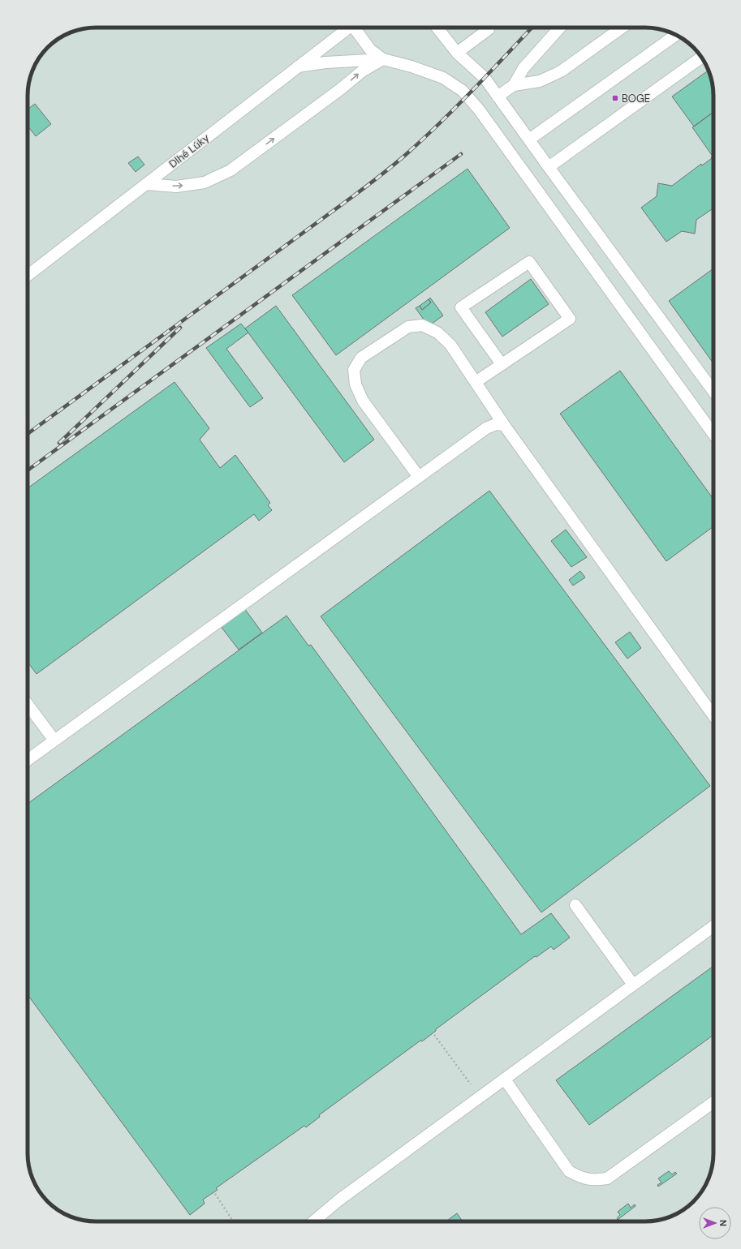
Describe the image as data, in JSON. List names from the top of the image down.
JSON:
{
  "streets": {
    "lane": ["Dlhé Lúky"]
  },
  "places": {
    "transit": ["BOGE"]
  },
  "north": "right"
}
